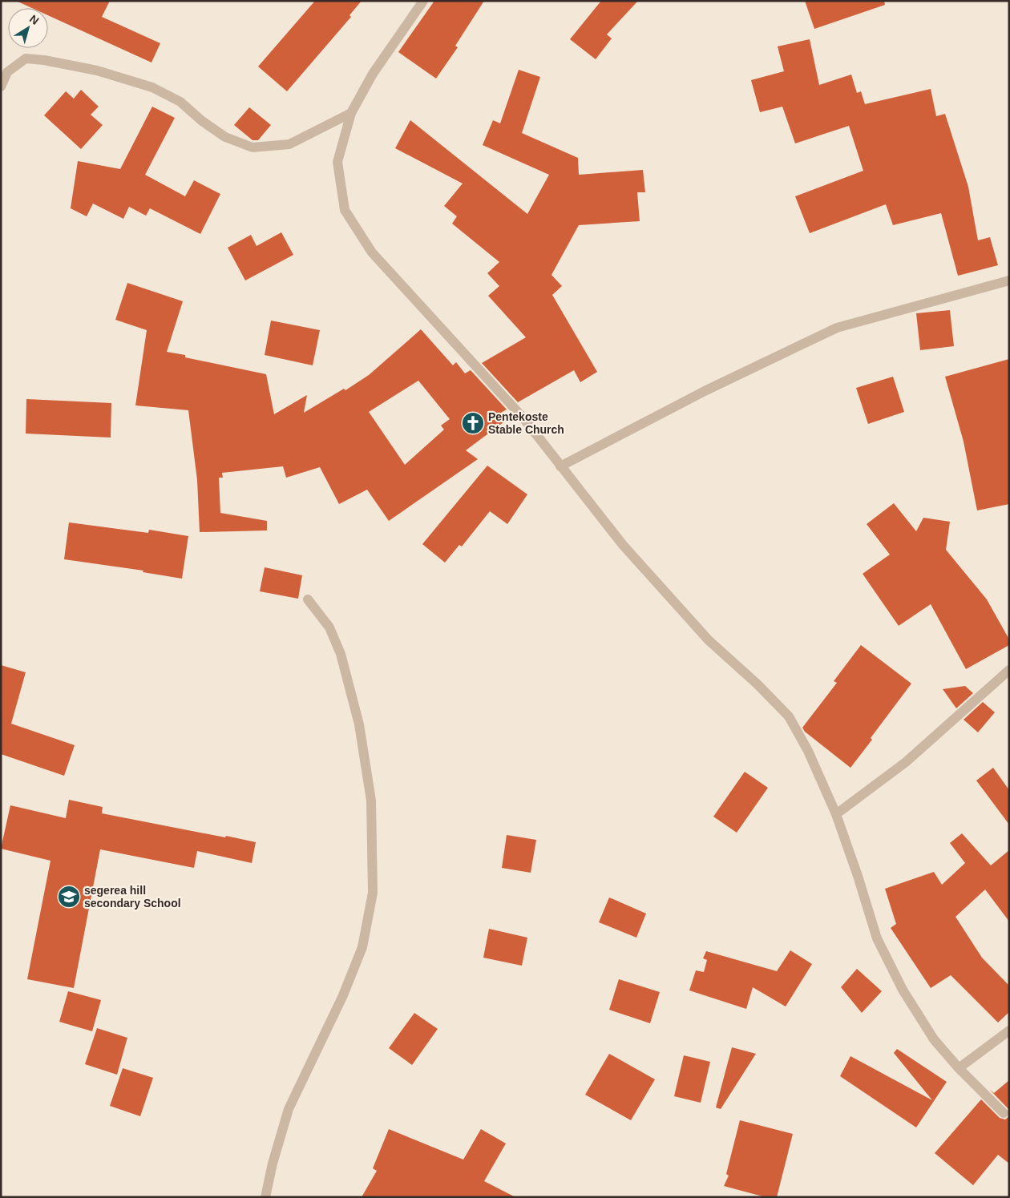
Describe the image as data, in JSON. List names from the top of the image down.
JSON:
{
  "places": {
    "church": ["Pentekoste Stable Church"],
    "school or university": ["segerea hill secondary School"]
  },
  "north": "top right"
}
